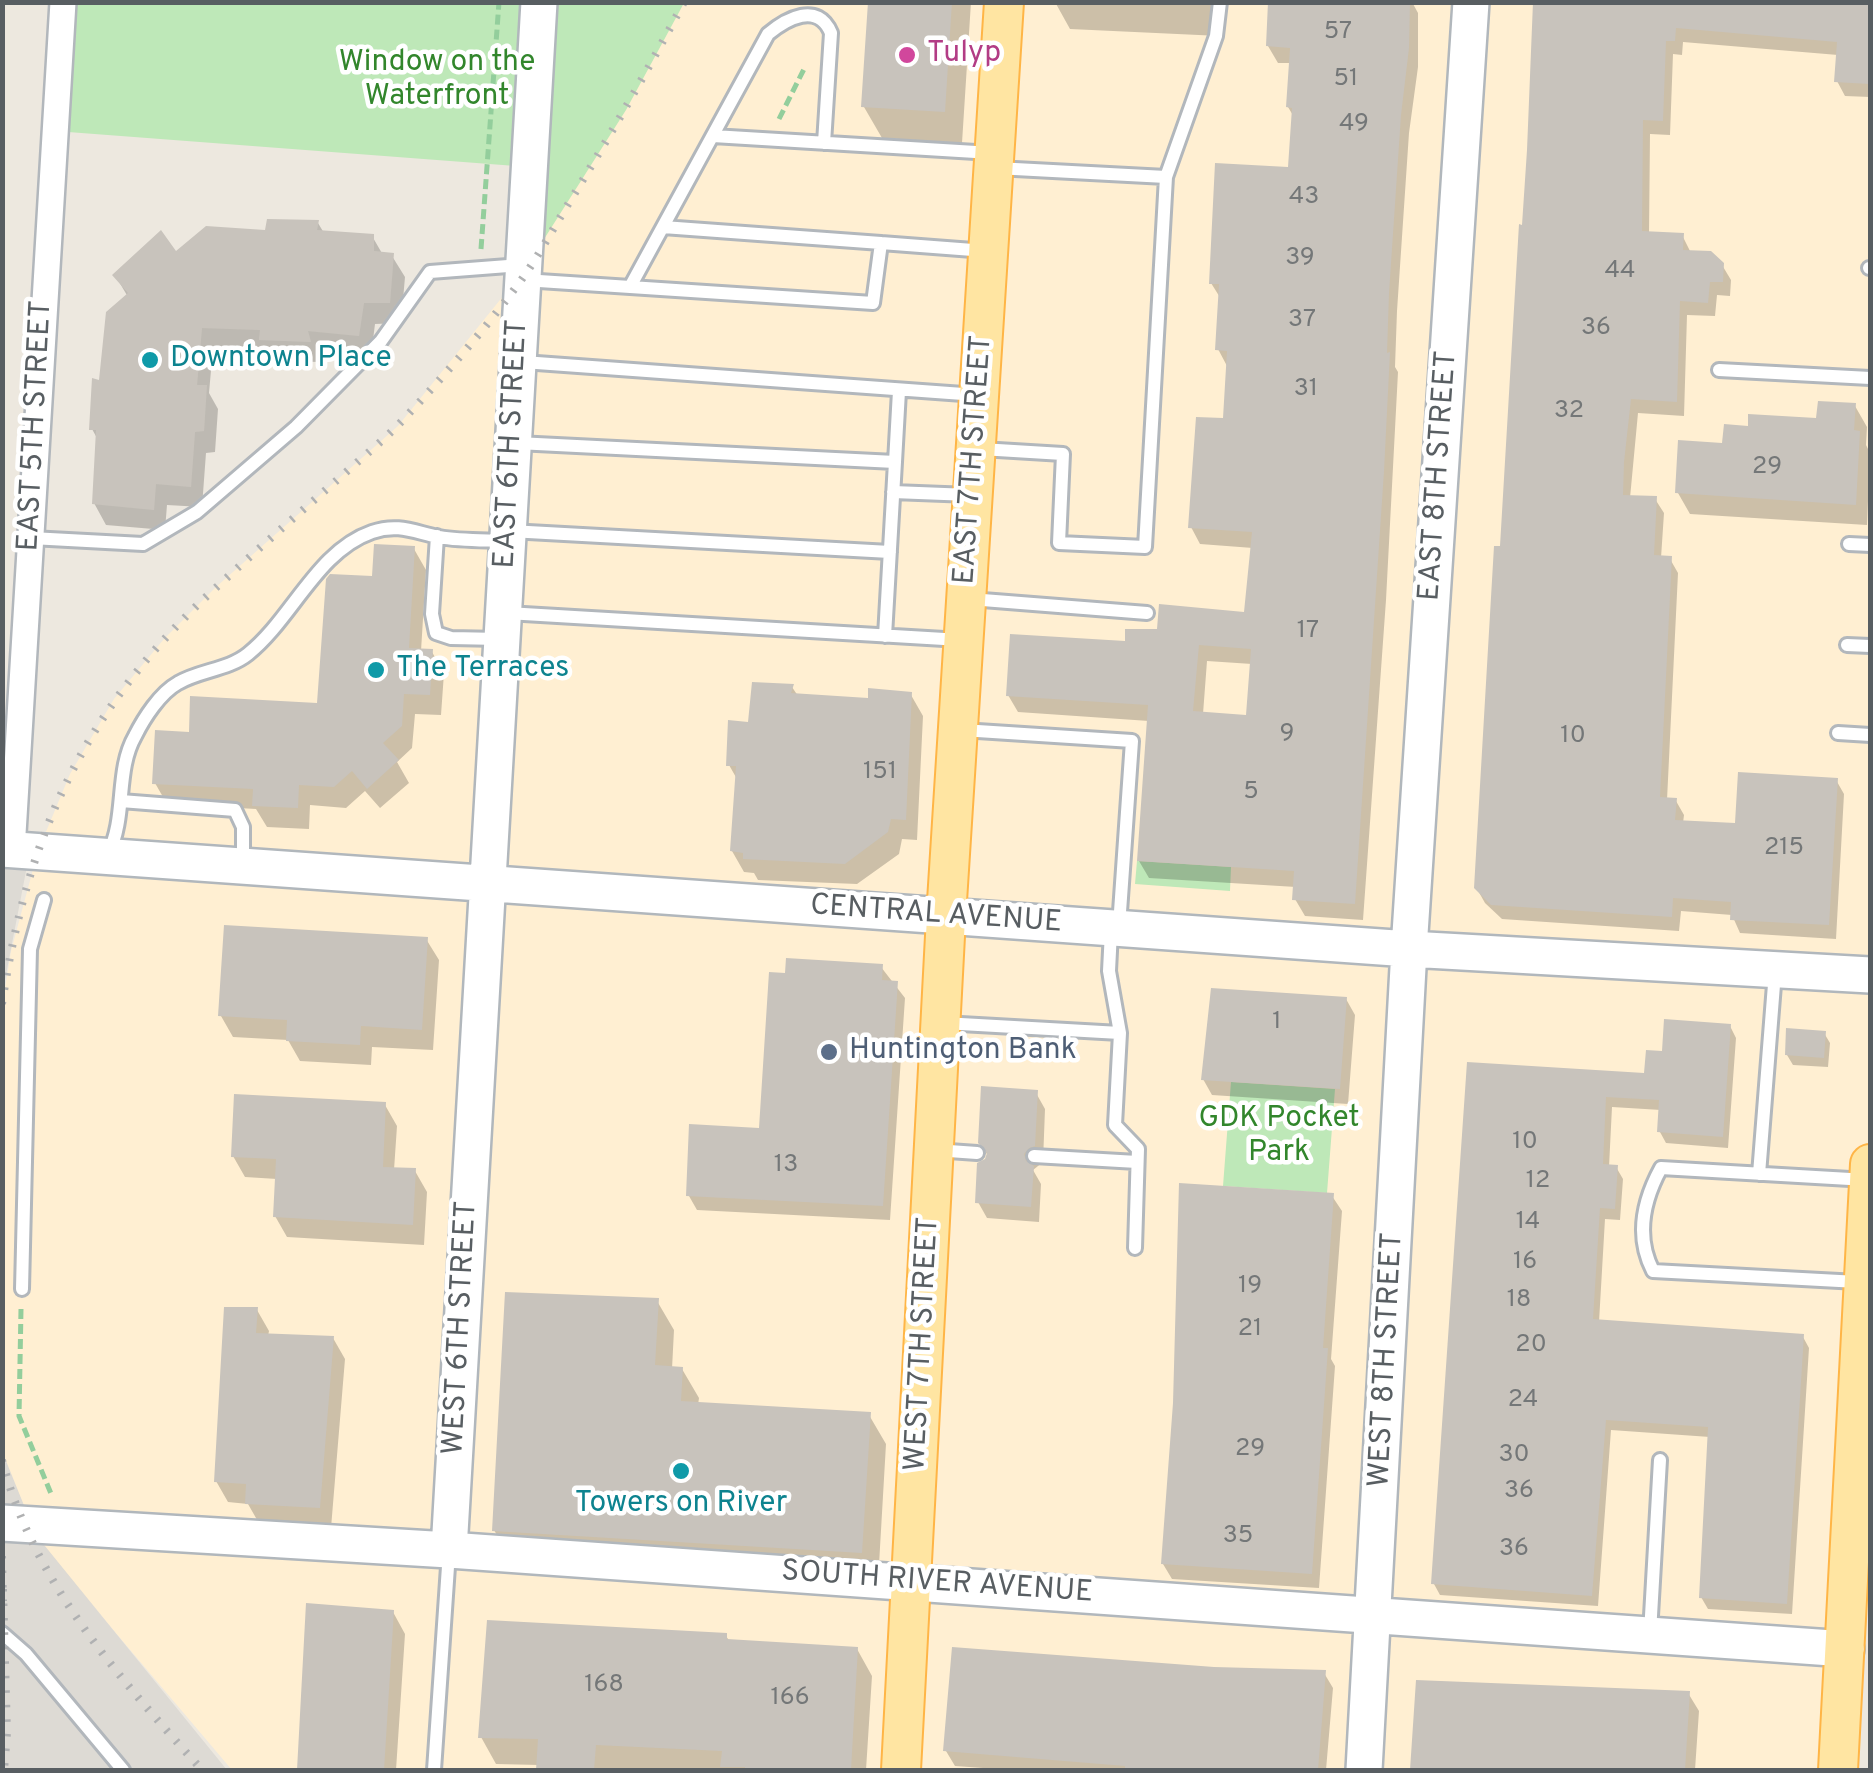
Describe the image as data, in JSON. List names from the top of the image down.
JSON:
{
  "streets": {
    "main road": [
      "EAST 6TH STREET",
      "EAST 7TH STREET",
      "EAST 8TH STREET",
      "CENTRAL AVENUE",
      "WEST 6TH STREET",
      "WEST 7TH STREET",
      "WEST 8TH STREET",
      "SOUTH RIVER AVENUE"
    ],
    "street": ["EAST 5TH STREET"]
  },
  "crossings": [
    ["EAST 5TH STREET", "CENTRAL AVENUE"],
    ["EAST 6TH STREET", "CENTRAL AVENUE"],
    ["EAST 6TH STREET", "WEST 6TH STREET"],
    ["EAST 7TH STREET", "CENTRAL AVENUE"],
    ["EAST 7TH STREET", "WEST 7TH STREET"],
    ["EAST 8TH STREET", "CENTRAL AVENUE"],
    ["EAST 8TH STREET", "WEST 8TH STREET"],
    ["CENTRAL AVENUE", "WEST 6TH STREET"],
    ["CENTRAL AVENUE", "WEST 7TH STREET"],
    ["CENTRAL AVENUE", "WEST 8TH STREET"],
    ["WEST 6TH STREET", "SOUTH RIVER AVENUE"],
    ["WEST 7TH STREET", "SOUTH RIVER AVENUE"],
    ["WEST 8TH STREET", "SOUTH RIVER AVENUE"]
  ],
  "parks": ["Window on the Waterfront", "GDK Pocket Park"],
  "places": [
    "Tulyp",
    "Downtown Place",
    "The Terraces",
    "Huntington Bank",
    "Towers on River"
  ],
  "house_numbers": [
    "57",
    "51",
    "49",
    "43",
    "39",
    "44",
    "37",
    "36",
    "31",
    "32",
    "29",
    "17",
    "9",
    "10",
    "151",
    "5",
    "215",
    "1",
    "10",
    "13",
    "12",
    "14",
    "16",
    "19",
    "18",
    "21",
    "20",
    "24",
    "29",
    "30",
    "36",
    "35",
    "36",
    "168",
    "166"
  ]
}
